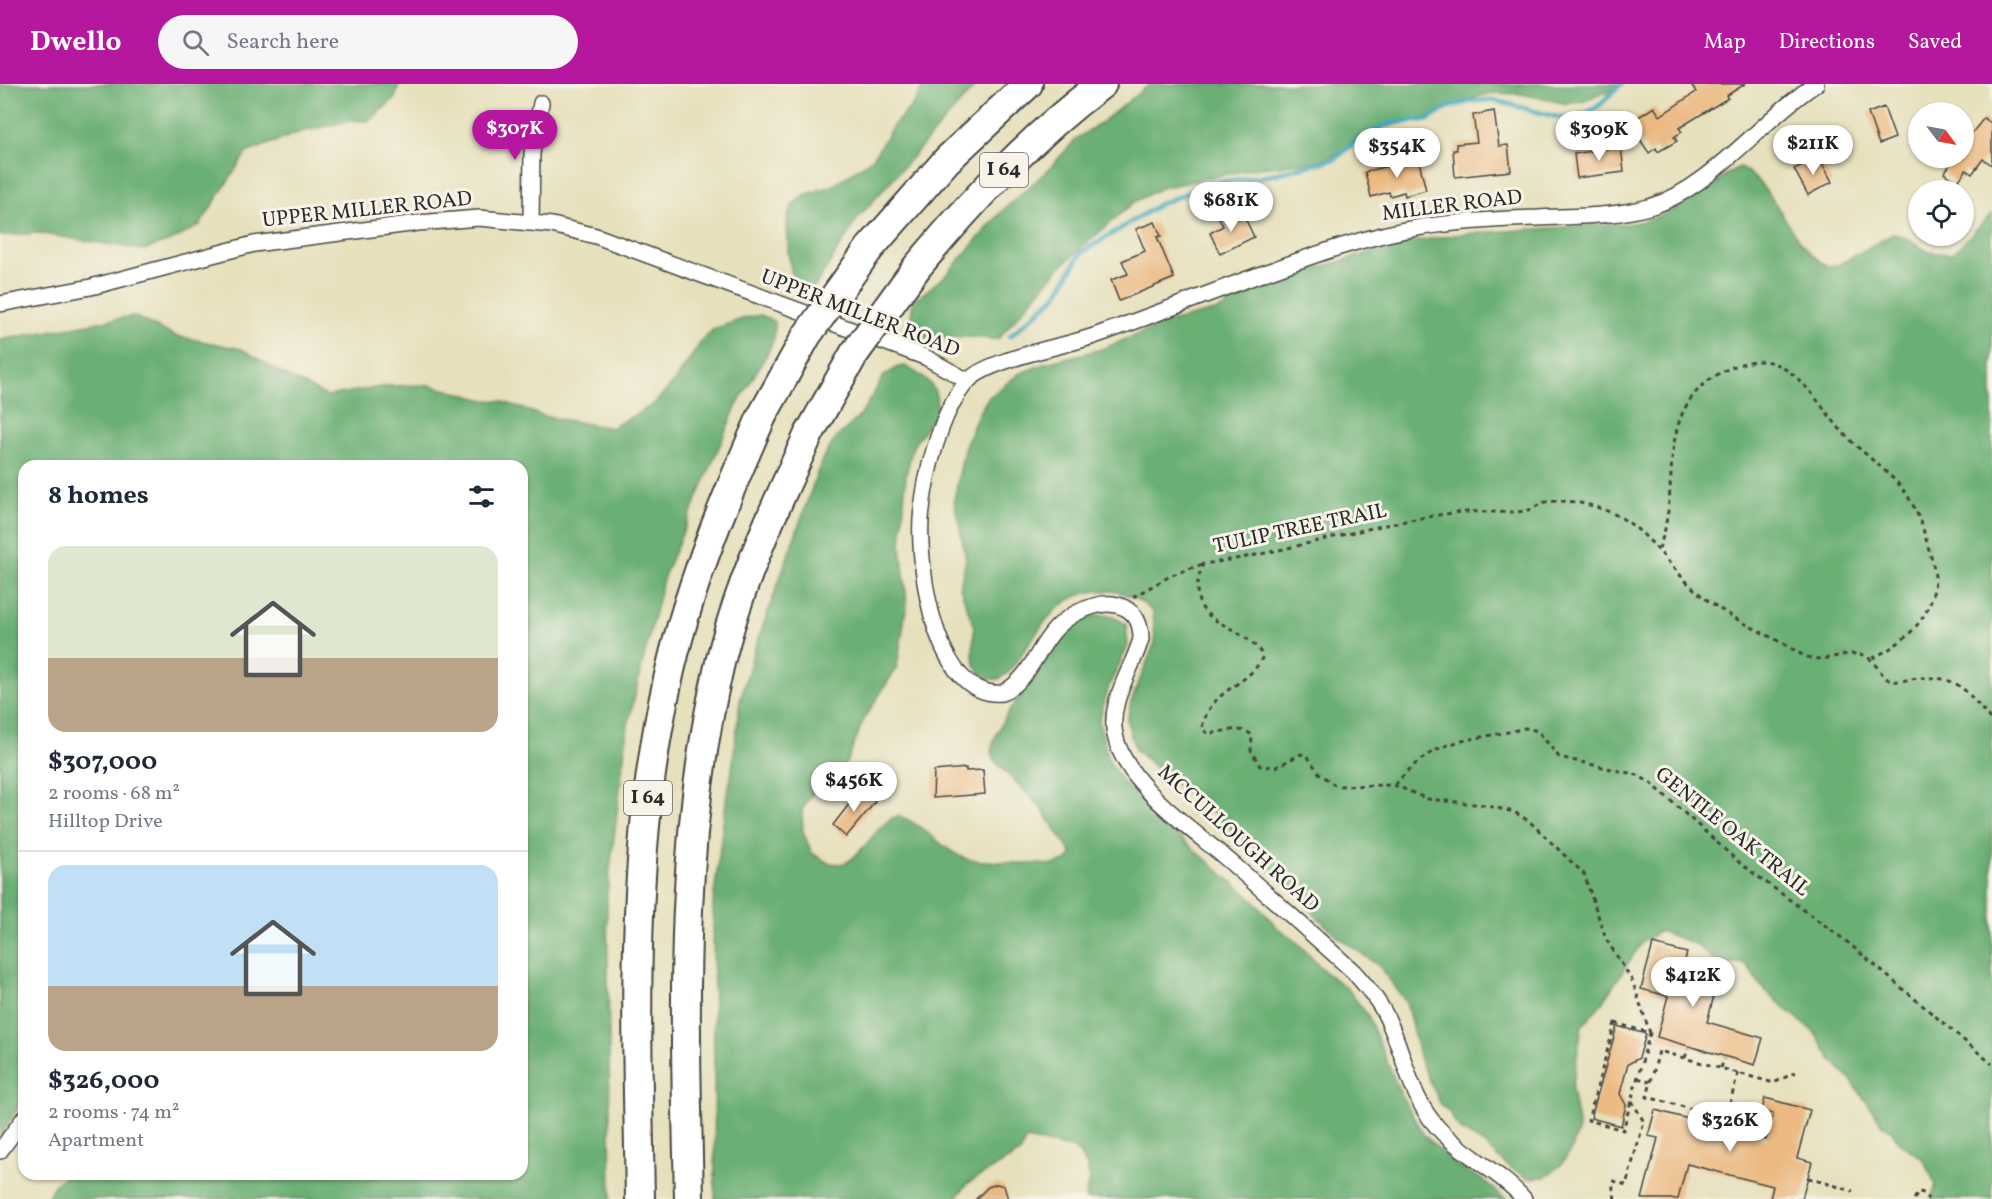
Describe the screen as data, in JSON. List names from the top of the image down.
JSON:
{
  "streets": {
    "highway": ["I 64"],
    "street": ["MILLER ROAD", "UPPER MILLER ROAD", "MCCULLOUGH ROAD"],
    "path": ["TULIP TREE TRAIL", "GENTLE OAK TRAIL"]
  },
  "crossings": [
    ["MILLER ROAD", "UPPER MILLER ROAD"],
    ["MILLER ROAD", "MCCULLOUGH ROAD"],
    ["UPPER MILLER ROAD", "MCCULLOUGH ROAD"],
    ["TULIP TREE TRAIL", "GENTLE OAK TRAIL"]
  ],
  "north": "bottom right",
  "page": {
    "header": "Dwello",
    "search": "Search here",
    "nav": ["Map", "Directions", "Saved"],
    "price": [
      "$307K",
      "$309K",
      "$211K",
      "$354K",
      "$681K",
      "$456K",
      "$412K",
      "$326K"
    ],
    "heading": "8 homes",
    "list": [
      {
        "name": "$307,000",
        "note": "2 rooms · 68 m² · Hilltop Drive"
      },
      {
        "name": "$326,000",
        "note": "2 rooms · 74 m² · Apartment"
      }
    ]
  }
}
